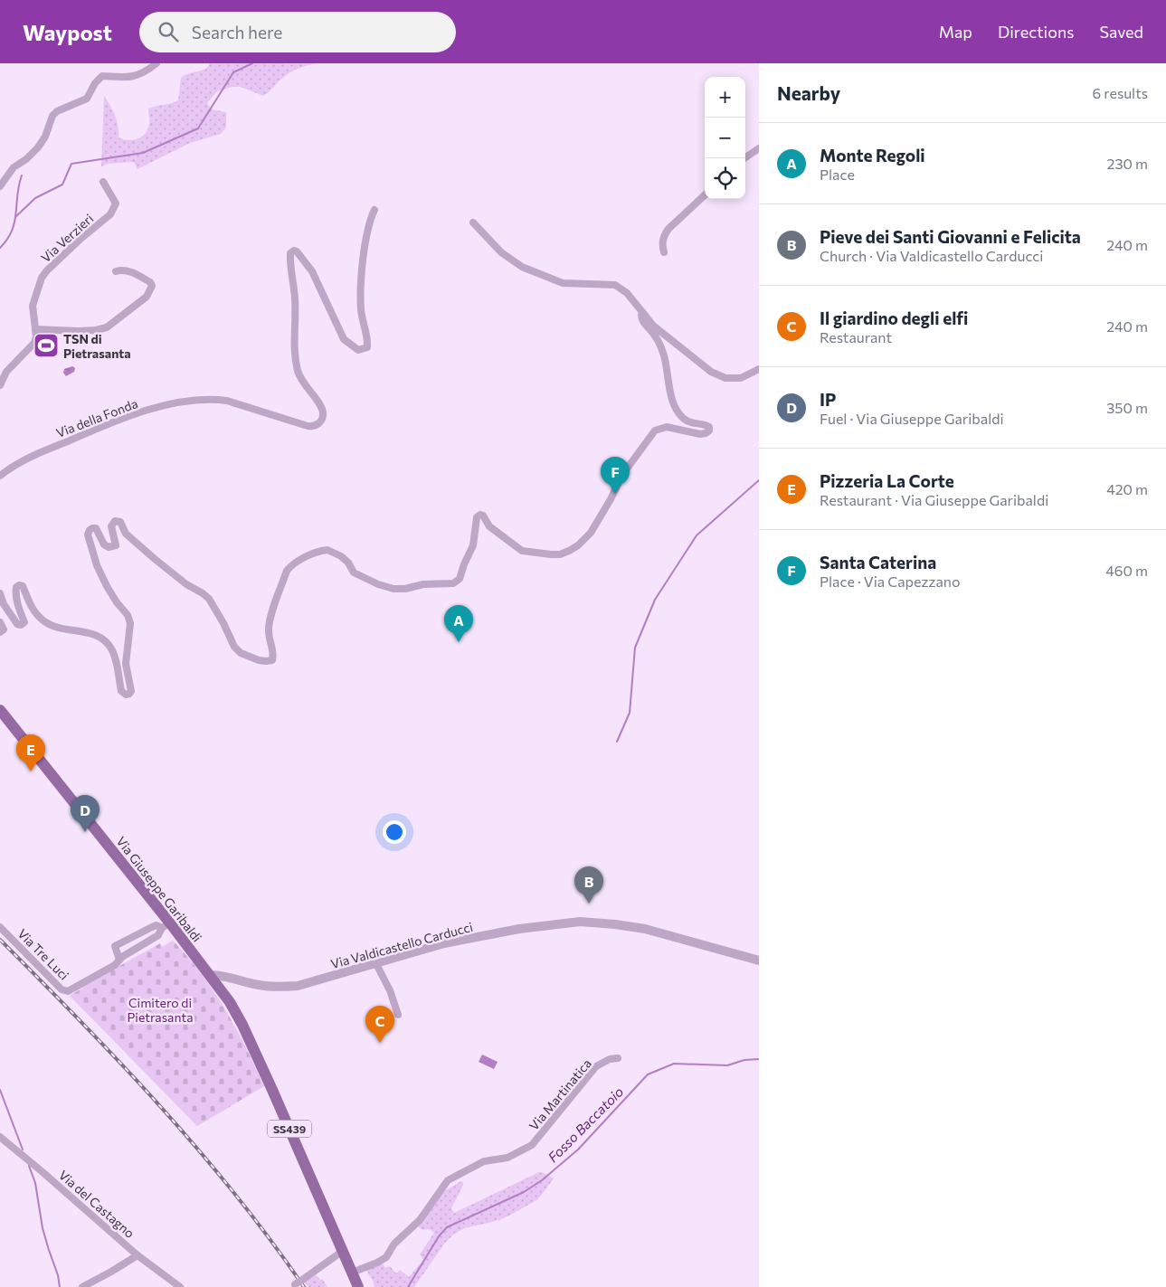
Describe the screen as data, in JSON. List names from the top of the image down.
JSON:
{
  "streets": {
    "main road": ["Via Giuseppe Garibaldi", "SS439"],
    "street": [
      "Via Verzieri",
      "Via della Fonda",
      "Via Valdicastello Carducci",
      "Via Tre Luci",
      "Via Martinatica",
      "Via del Castagno"
    ]
  },
  "crossings": [
    ["Via Giuseppe Garibaldi", "Via Valdicastello Carducci"],
    ["Via Giuseppe Garibaldi", "Via Tre Luci"],
    ["Via Giuseppe Garibaldi", "SS439"],
    ["Via Valdicastello Carducci", "SS439"],
    ["Via Martinatica", "SS439"]
  ],
  "water": ["Fosso Baccatoio"],
  "parks": ["Cimitero di Pietrasanta"],
  "places": {
    "sports": ["TSN di Pietrasanta"]
  },
  "page": {
    "header": "Waypost",
    "search": "Search here",
    "nav": ["Map", "Directions", "Saved"],
    "heading": ["Nearby", "6 results"],
    "map_buttons": ["+", "−"],
    "list": [
      {
        "mark": "A",
        "name": "Monte Regoli",
        "note": "Place",
        "value": "230 m"
      },
      {
        "mark": "B",
        "name": "Pieve dei Santi Giovanni e Felicita",
        "note": "Church · Via Valdicastello Carducci",
        "value": "240 m"
      },
      {
        "mark": "C",
        "name": "Il giardino degli elfi",
        "note": "Restaurant",
        "value": "240 m"
      },
      {
        "mark": "D",
        "name": "IP",
        "note": "Fuel · Via Giuseppe Garibaldi",
        "value": "350 m"
      },
      {
        "mark": "E",
        "name": "Pizzeria La Corte",
        "note": "Restaurant · Via Giuseppe Garibaldi",
        "value": "420 m"
      },
      {
        "mark": "F",
        "name": "Santa Caterina",
        "note": "Place · Via Capezzano",
        "value": "460 m"
      }
    ],
    "pins": [
      "F",
      "A",
      "E",
      "D",
      "B",
      "C"
    ]
  }
}
